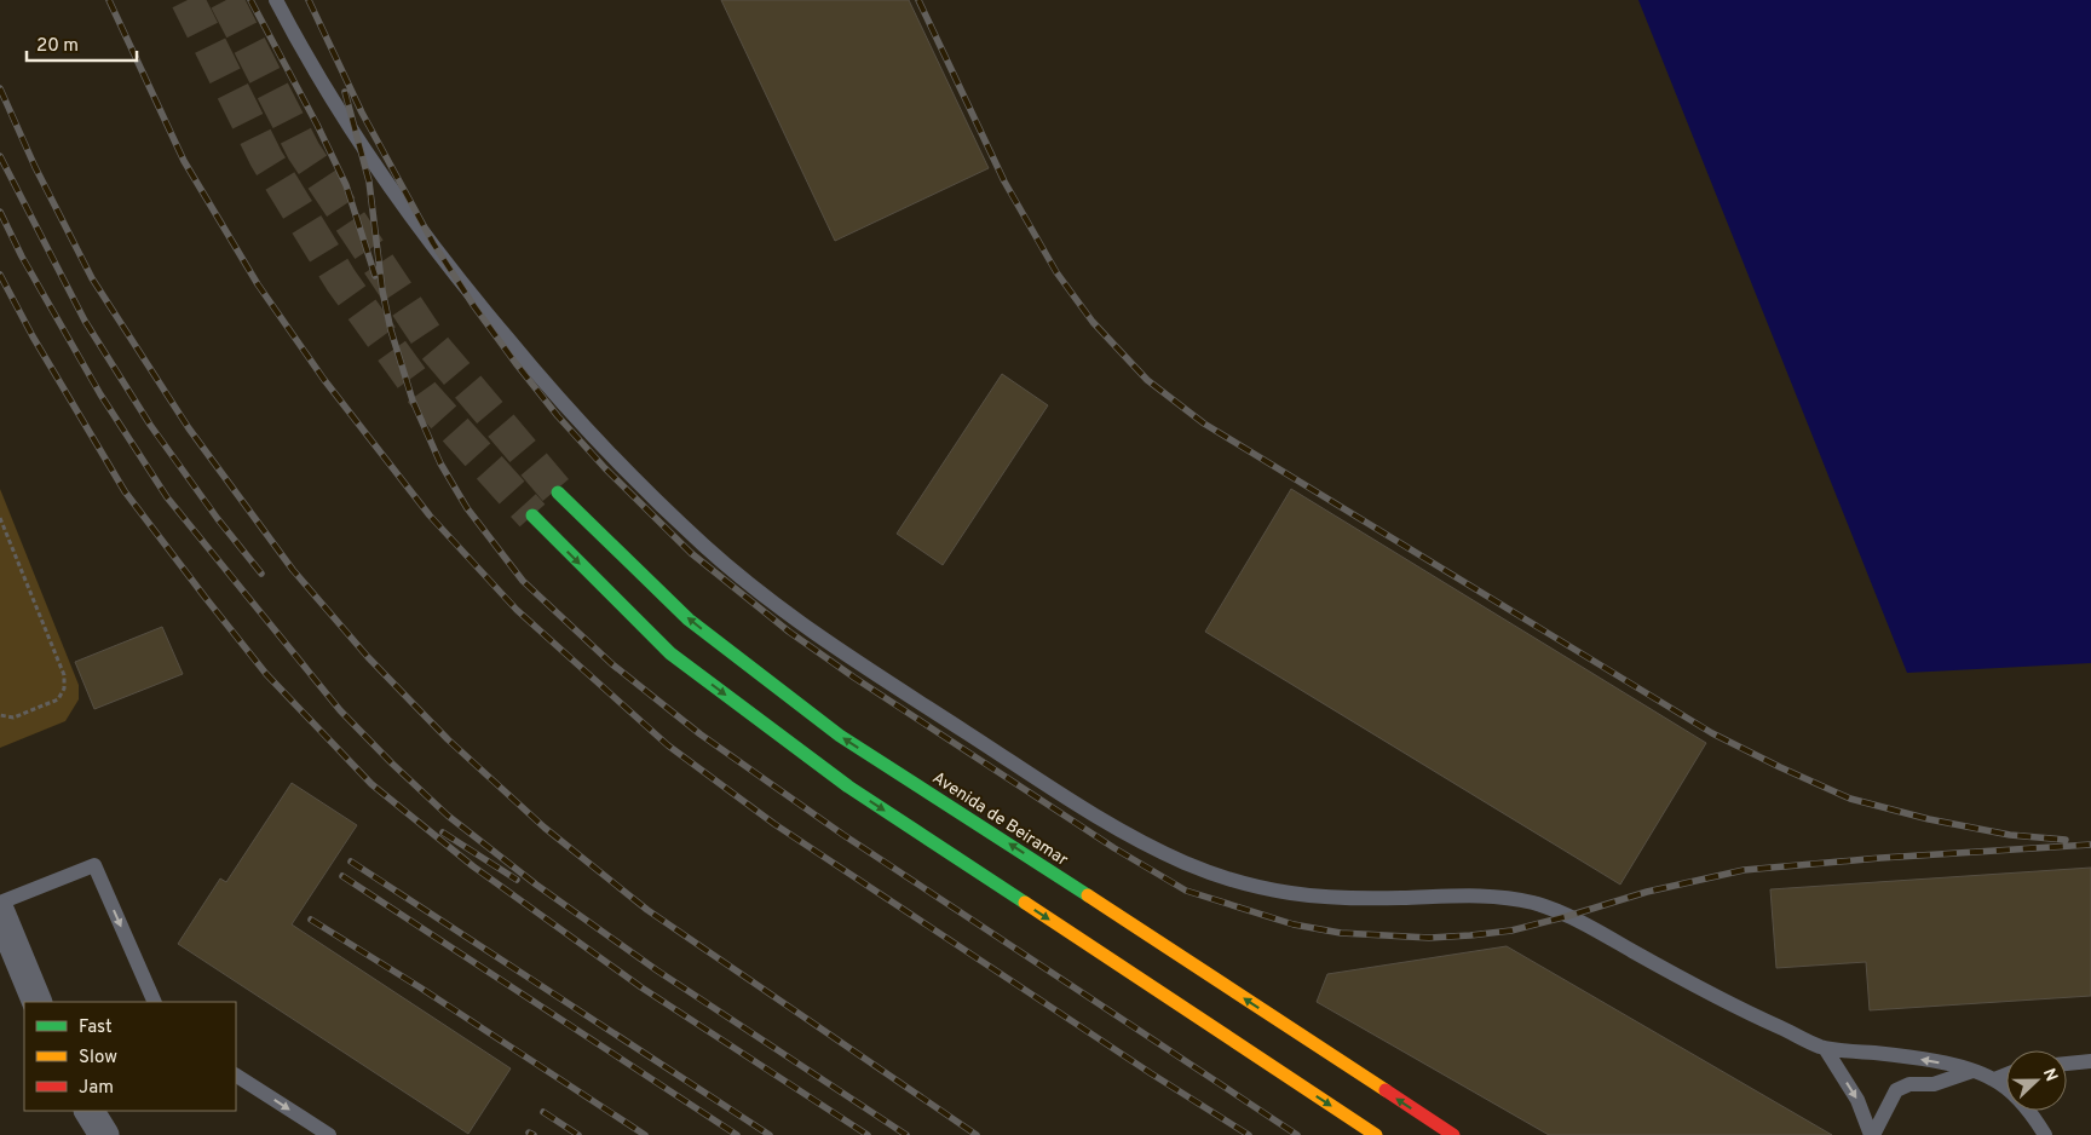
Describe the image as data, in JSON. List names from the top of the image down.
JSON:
{
  "streets": {
    "main road": ["Avenida de Beiramar"]
  },
  "legend": ["Fast", "Slow", "Jam"],
  "scale_bar": "20 m",
  "north": "right"
}
